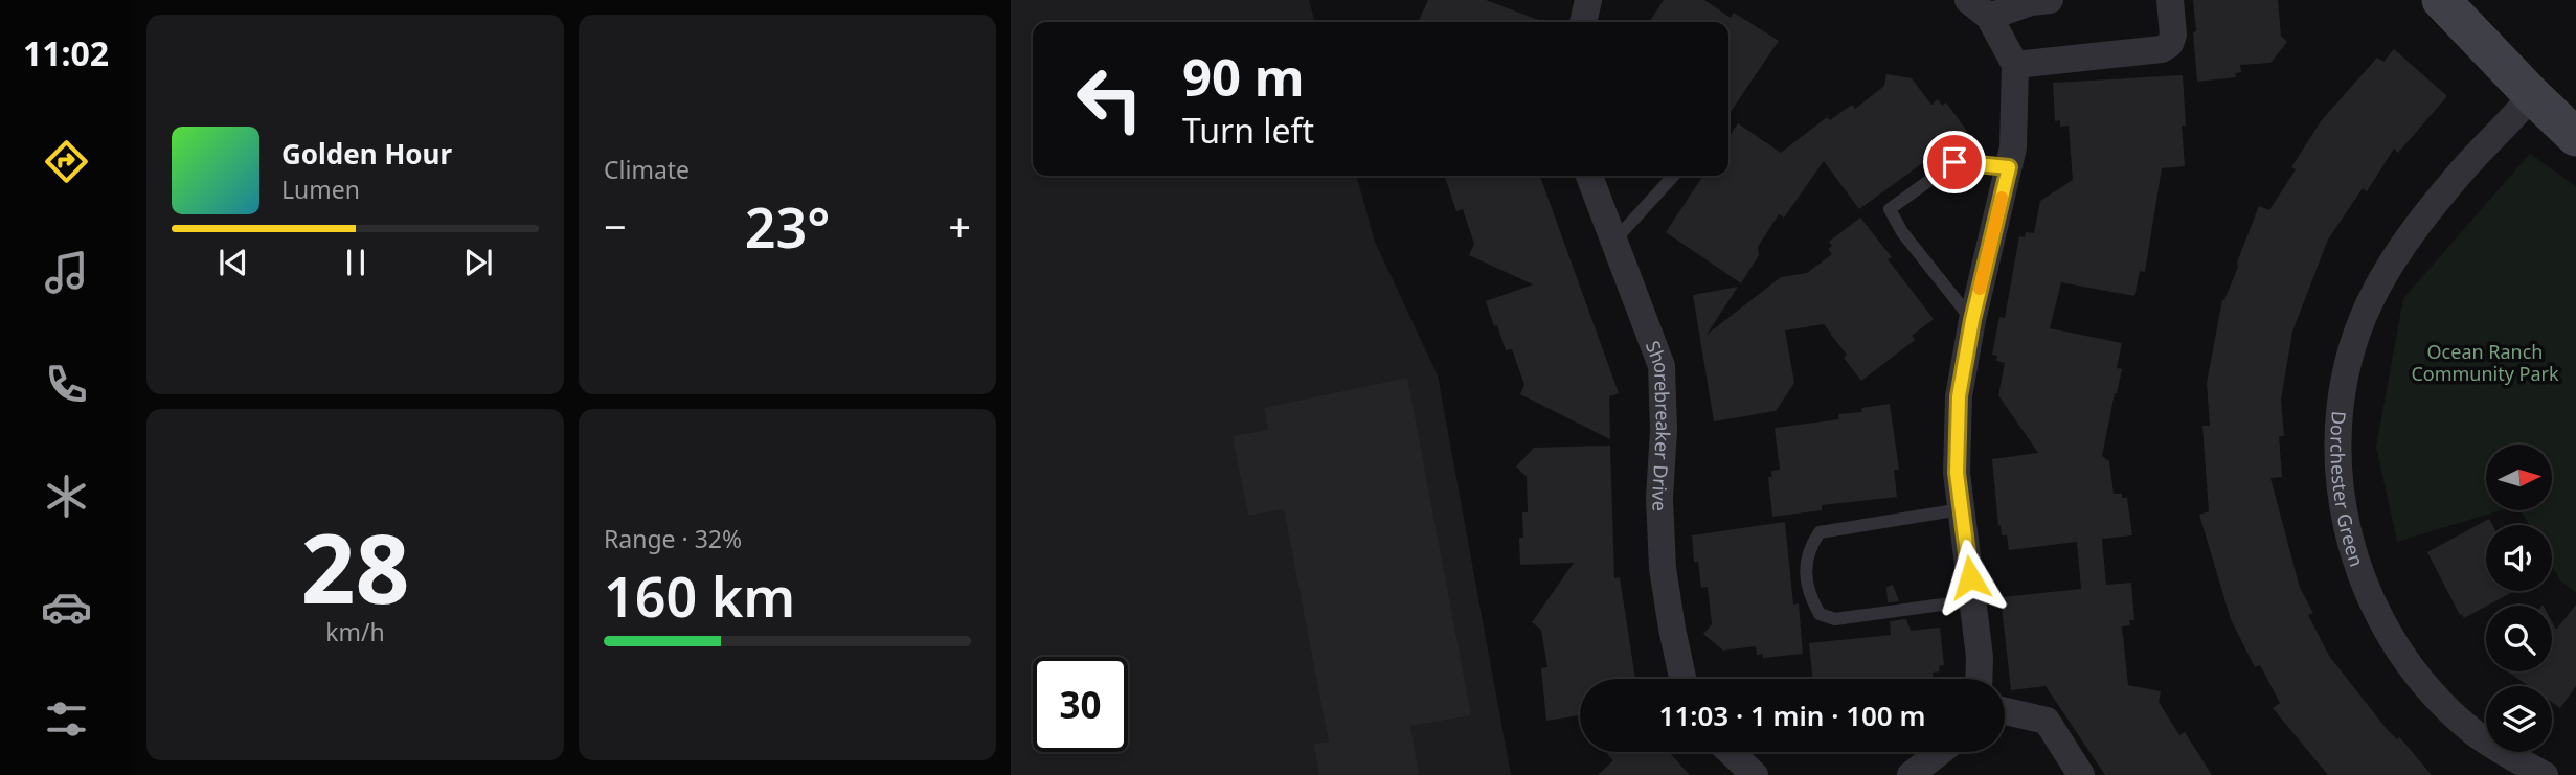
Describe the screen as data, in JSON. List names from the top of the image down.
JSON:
{
  "streets": {
    "street": ["Shorebreaker Drive", "Dorchester Green"]
  },
  "parks": ["Ocean Ranch Community Park"],
  "north": "right",
  "page": {
    "tabs": "11:02",
    "tile": [
      "Climate",
      ["28", "km/h"],
      ["Range · 32%", "160 km"]
    ],
    "turn": ["90 m", "Turn left"],
    "song": ["Golden Hour", "Lumen"],
    "heat": ["−", "23°", "+"],
    "limit": "30",
    "trip": "11:03 · 1 min · 100 m"
  }
}
